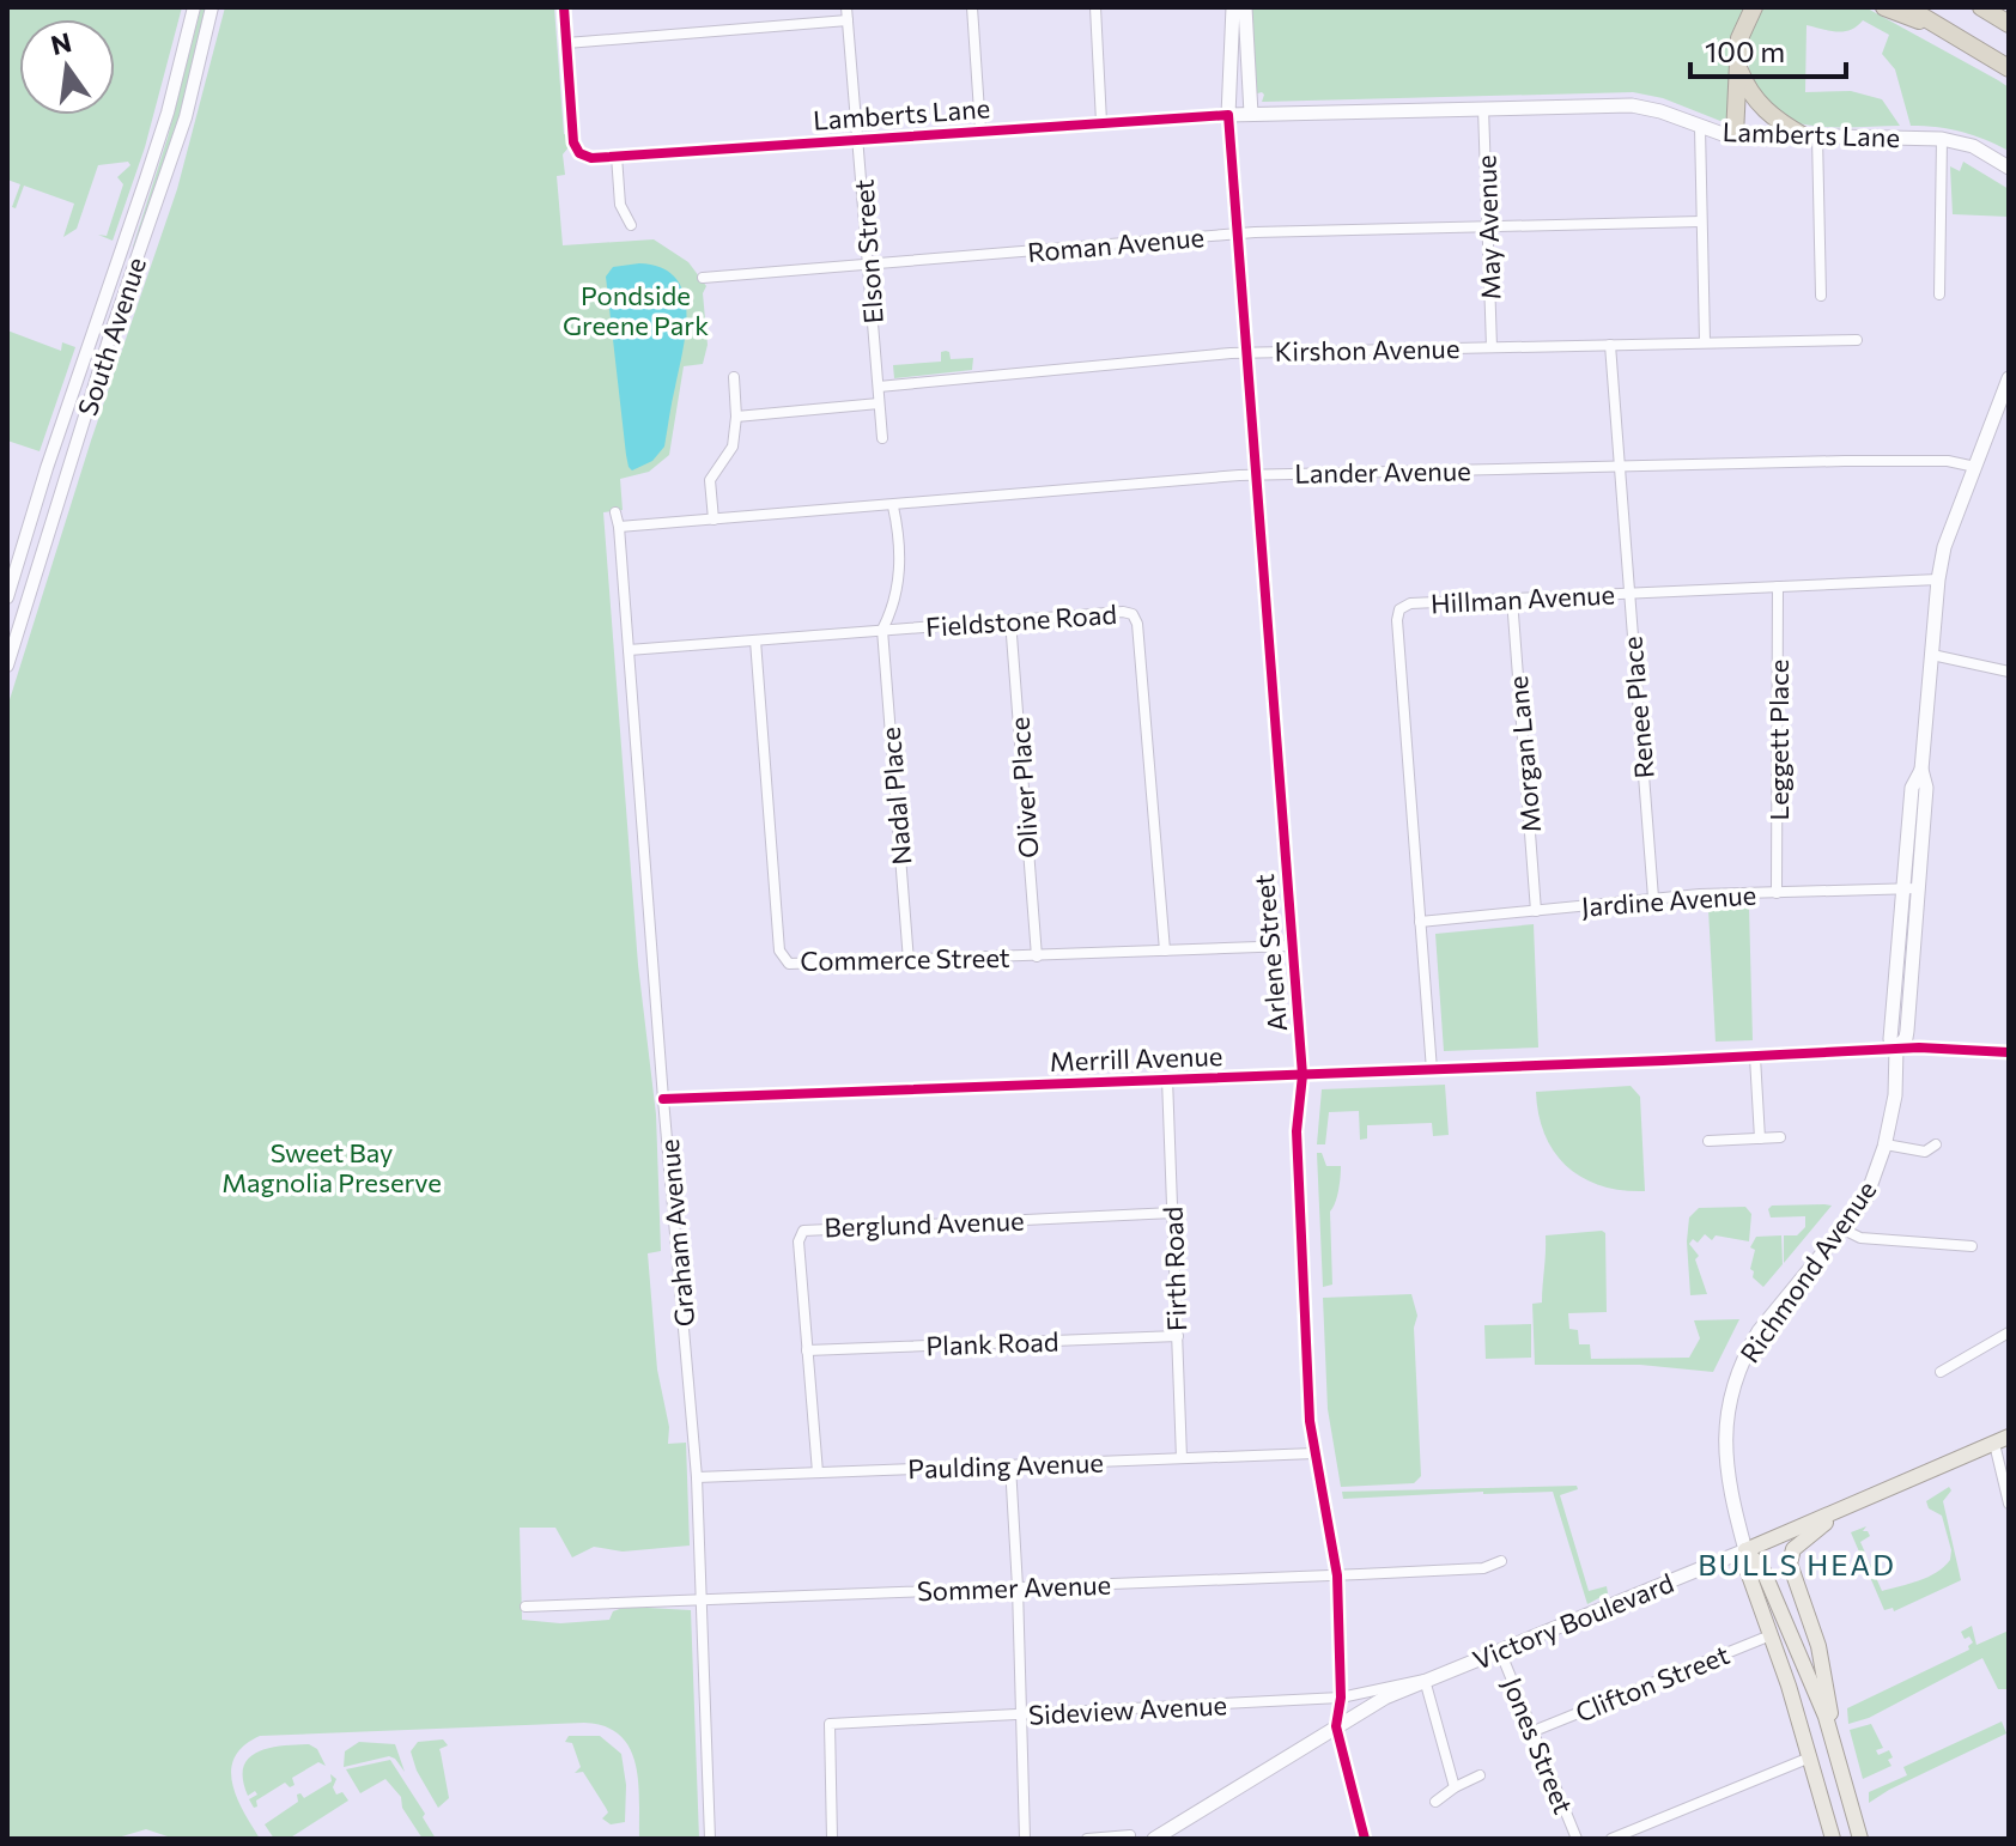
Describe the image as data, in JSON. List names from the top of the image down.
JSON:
{
  "streets": {
    "main road": ["Lamberts Lane", "Richmond Avenue", "Victory Boulevard"],
    "street": [
      "May Avenue",
      "Roman Avenue",
      "Elson Street",
      "South Avenue",
      "Kirshon Avenue",
      "Lander Avenue",
      "Hillman Avenue",
      "Fieldstone Road",
      "Renee Place",
      "Leggett Place",
      "Morgan Lane",
      "Oliver Place",
      "Nadal Place",
      "Jardine Avenue",
      "Arlene Street",
      "Commerce Street",
      "Merrill Avenue",
      "Berglund Avenue",
      "Graham Avenue",
      "Firth Road",
      "Plank Road",
      "Paulding Avenue",
      "Sommer Avenue",
      "Clifton Street",
      "Sideview Avenue",
      "Jones Street"
    ]
  },
  "crossings": [
    ["Lamberts Lane", "May Avenue"],
    ["Lamberts Lane", "Elson Street"],
    ["Lamberts Lane", "Arlene Street"],
    ["May Avenue", "Roman Avenue"],
    ["May Avenue", "Kirshon Avenue"],
    ["Roman Avenue", "Elson Street"],
    ["Roman Avenue", "Arlene Street"],
    ["Elson Street", "Kirshon Avenue"],
    ["Kirshon Avenue", "Renee Place"],
    ["Kirshon Avenue", "Arlene Street"],
    ["Lander Avenue", "Renee Place"],
    ["Lander Avenue", "Arlene Street"],
    ["Lander Avenue", "Graham Avenue"],
    ["Lander Avenue", "Richmond Avenue"],
    ["Hillman Avenue", "Renee Place"],
    ["Hillman Avenue", "Leggett Place"],
    ["Hillman Avenue", "Morgan Lane"],
    ["Hillman Avenue", "Jardine Avenue"],
    ["Hillman Avenue", "Merrill Avenue"],
    ["Hillman Avenue", "Richmond Avenue"],
    ["Fieldstone Road", "Oliver Place"],
    ["Fieldstone Road", "Nadal Place"],
    ["Fieldstone Road", "Commerce Street"],
    ["Fieldstone Road", "Graham Avenue"],
    ["Renee Place", "Jardine Avenue"],
    ["Leggett Place", "Jardine Avenue"],
    ["Morgan Lane", "Jardine Avenue"],
    ["Oliver Place", "Commerce Street"],
    ["Nadal Place", "Commerce Street"],
    ["Jardine Avenue", "Richmond Avenue"],
    ["Arlene Street", "Commerce Street"],
    ["Arlene Street", "Merrill Avenue"],
    ["Arlene Street", "Paulding Avenue"],
    ["Arlene Street", "Sommer Avenue"],
    ["Arlene Street", "Victory Boulevard"],
    ["Arlene Street", "Sideview Avenue"],
    ["Merrill Avenue", "Graham Avenue"],
    ["Merrill Avenue", "Firth Road"],
    ["Merrill Avenue", "Richmond Avenue"],
    ["Berglund Avenue", "Firth Road"],
    ["Berglund Avenue", "Plank Road"],
    ["Berglund Avenue", "Paulding Avenue"],
    ["Graham Avenue", "Paulding Avenue"],
    ["Graham Avenue", "Sommer Avenue"],
    ["Firth Road", "Plank Road"],
    ["Firth Road", "Paulding Avenue"],
    ["Richmond Avenue", "Victory Boulevard"],
    ["Richmond Avenue", "Clifton Street"],
    ["Victory Boulevard", "Sideview Avenue"],
    ["Victory Boulevard", "Jones Street"],
    ["Clifton Street", "Jones Street"]
  ],
  "districts": ["BULLS HEAD"],
  "parks": ["Pondside Greene Park", "Sweet Bay Magnolia Preserve"],
  "scale_bar": "100 m",
  "north": "top"
}
